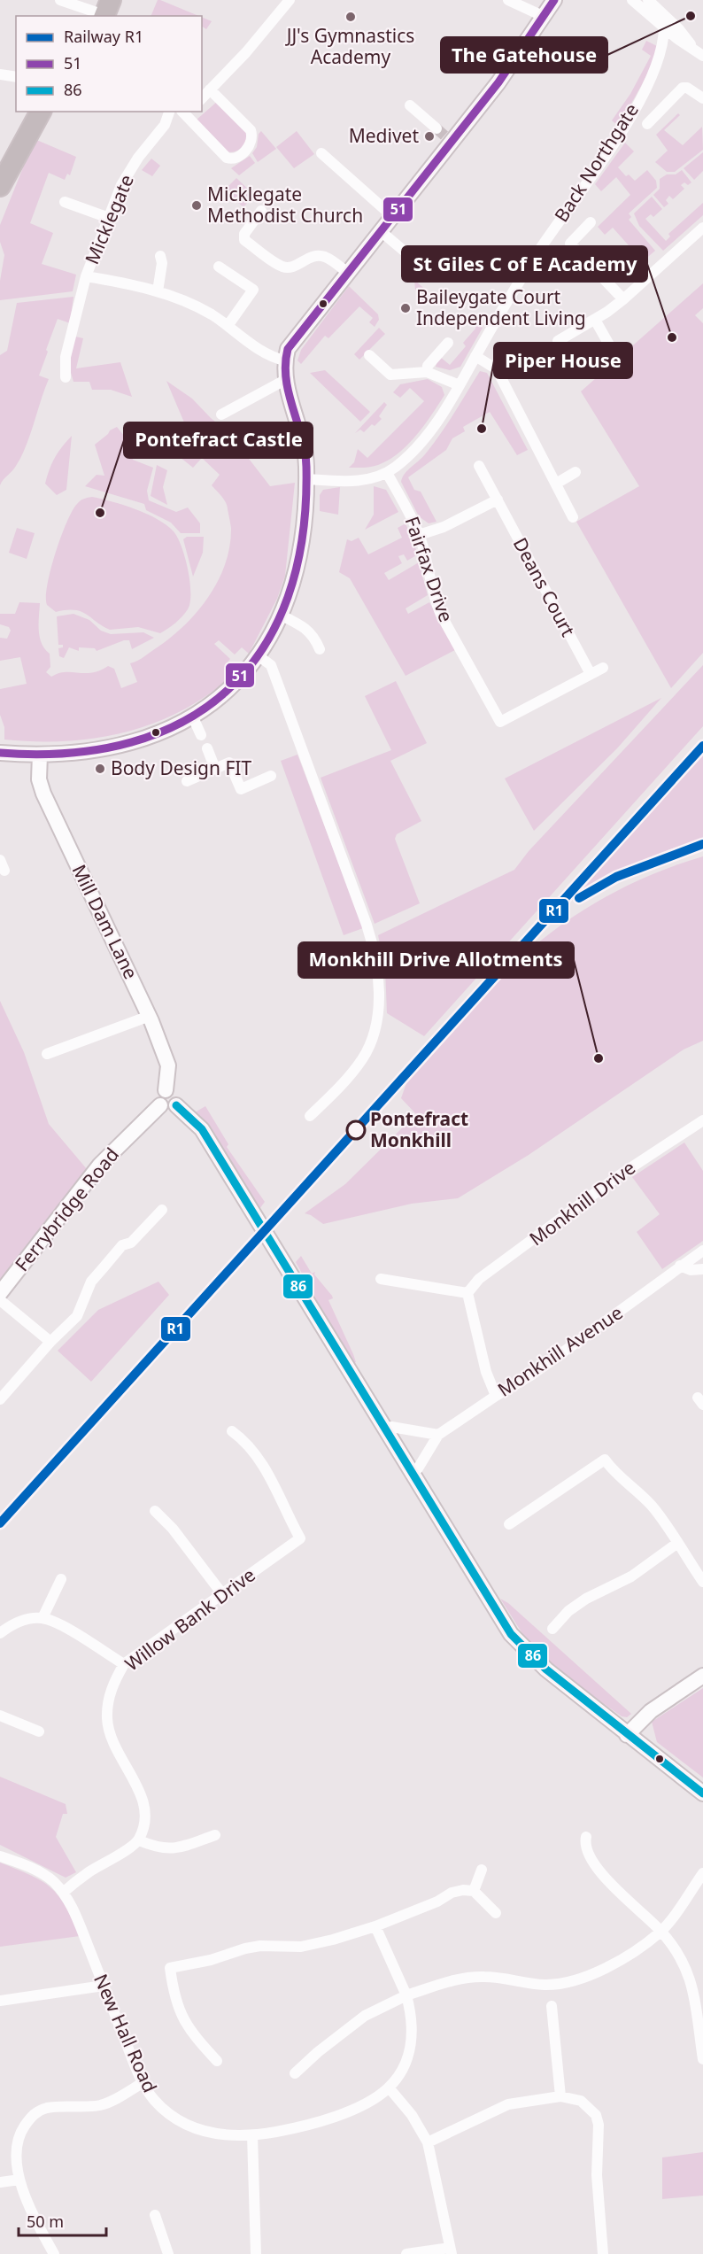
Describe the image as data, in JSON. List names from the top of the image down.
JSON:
{
  "streets": {
    "street": [
      "Back Northgate",
      "Micklegate",
      "Fairfax Drive",
      "Deans Court",
      "Mill Dam Lane",
      "Monkhill Drive",
      "Ferrybridge Road",
      "Monkhill Avenue",
      "Willow Bank Drive",
      "New Hall Road"
    ]
  },
  "crossings": [
    ["Back Northgate", "Fairfax Drive"],
    ["Fairfax Drive", "Deans Court"],
    ["Mill Dam Lane", "Ferrybridge Road"]
  ],
  "places": [
    "The Gatehouse",
    "JJ's Gymnastics Academy",
    "Medivet",
    "Micklegate Methodist Church",
    "Baileygate Court Independent Living",
    "St Giles C of E Academy",
    "Piper House",
    "Pontefract Castle",
    "Body Design FIT",
    "Monkhill Drive Allotments",
    "Pontefract Monkhill"
  ],
  "lines": ["transit line 51", "rail line R1", "transit line 86"],
  "legend": ["Railway R1", "51", "86"],
  "scale_bar": "50 m"
}
